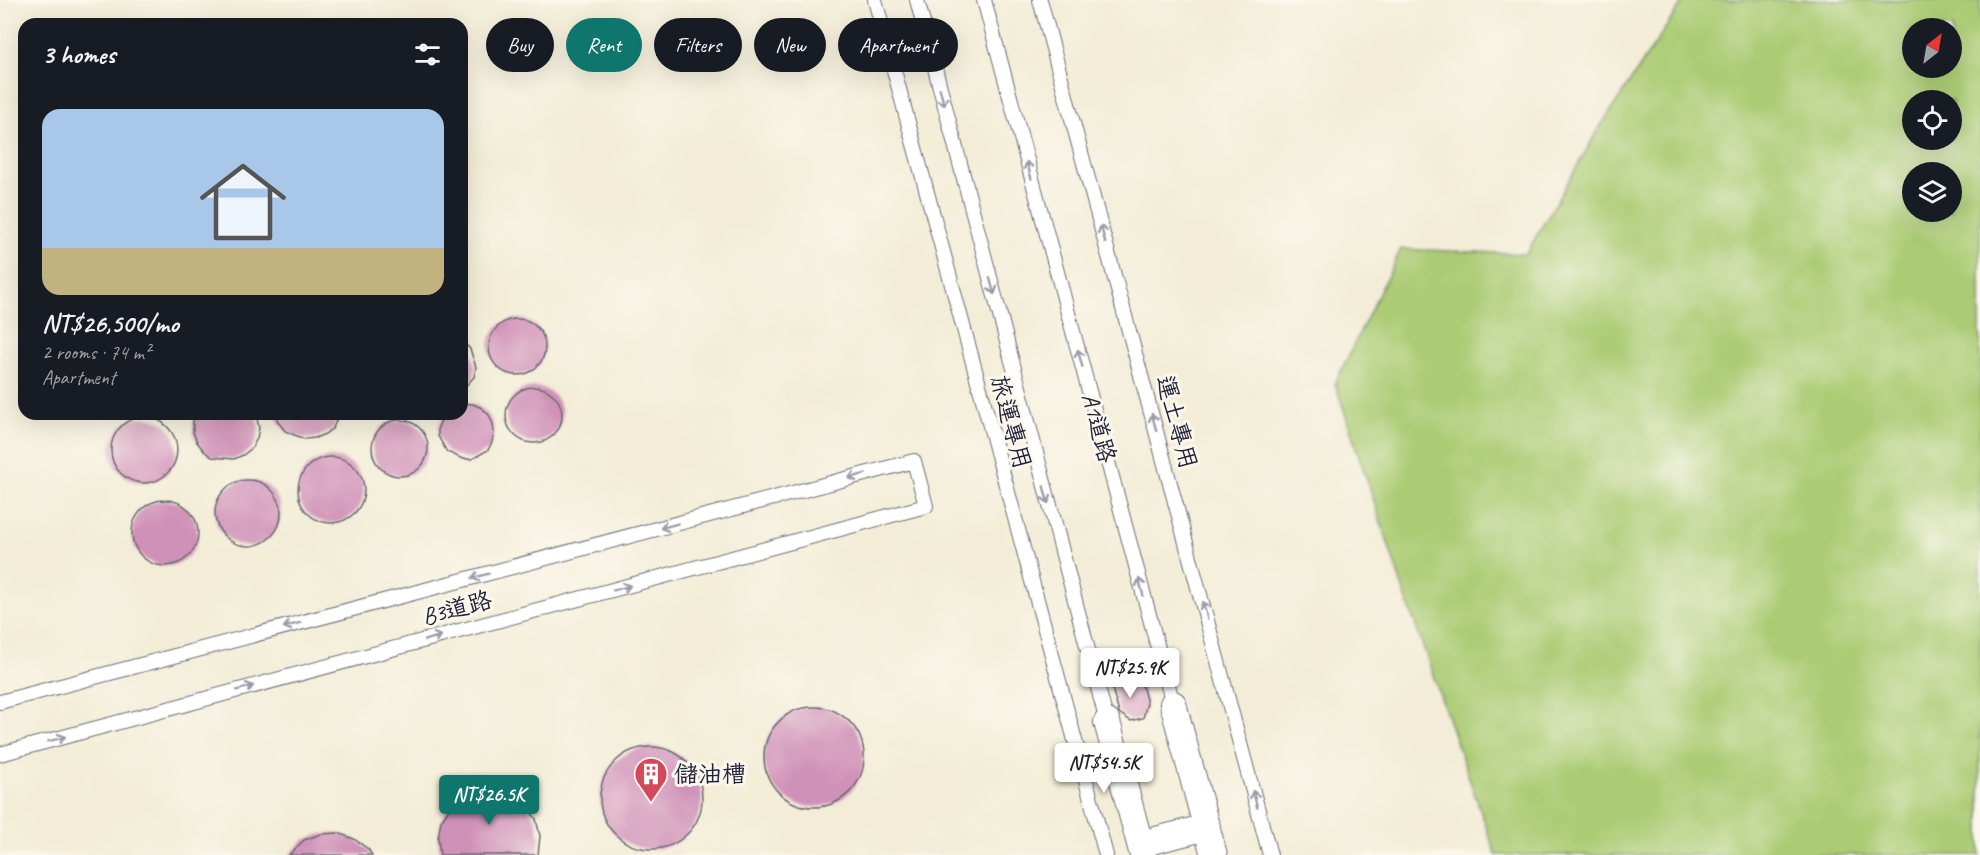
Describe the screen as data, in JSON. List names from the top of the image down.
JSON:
{
  "streets": {
    "street": ["A1道路"],
    "lane": ["旅運專用", "運土專用", "B3道路"]
  },
  "places": {
    "building": ["儲油槽"]
  },
  "north": "top right",
  "page": {
    "chip": [
      "Buy",
      "Rent",
      "Filters",
      "New",
      "Apartment"
    ],
    "heading": "3 homes",
    "list": [
      {
        "name": "NT$26,500/mo",
        "note": "2 rooms · 74 m² · Apartment"
      }
    ],
    "price": ["NT$25.9K", "NT$54.5K", "NT$26.5K"]
  }
}
